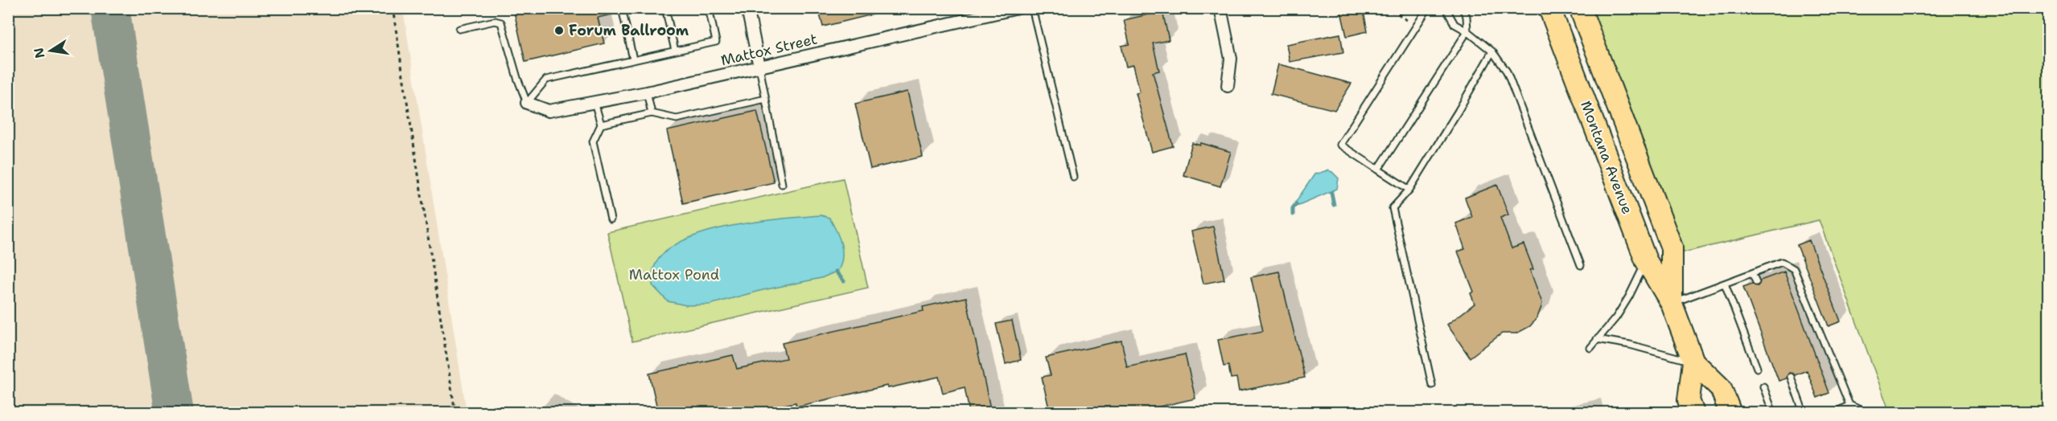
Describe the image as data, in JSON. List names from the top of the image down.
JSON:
{
  "streets": {
    "highway": ["Montana Avenue"],
    "street": ["Mattox Street"]
  },
  "parks": ["Mattox Pond"],
  "places": ["Forum Ballroom"],
  "north": "left"
}
